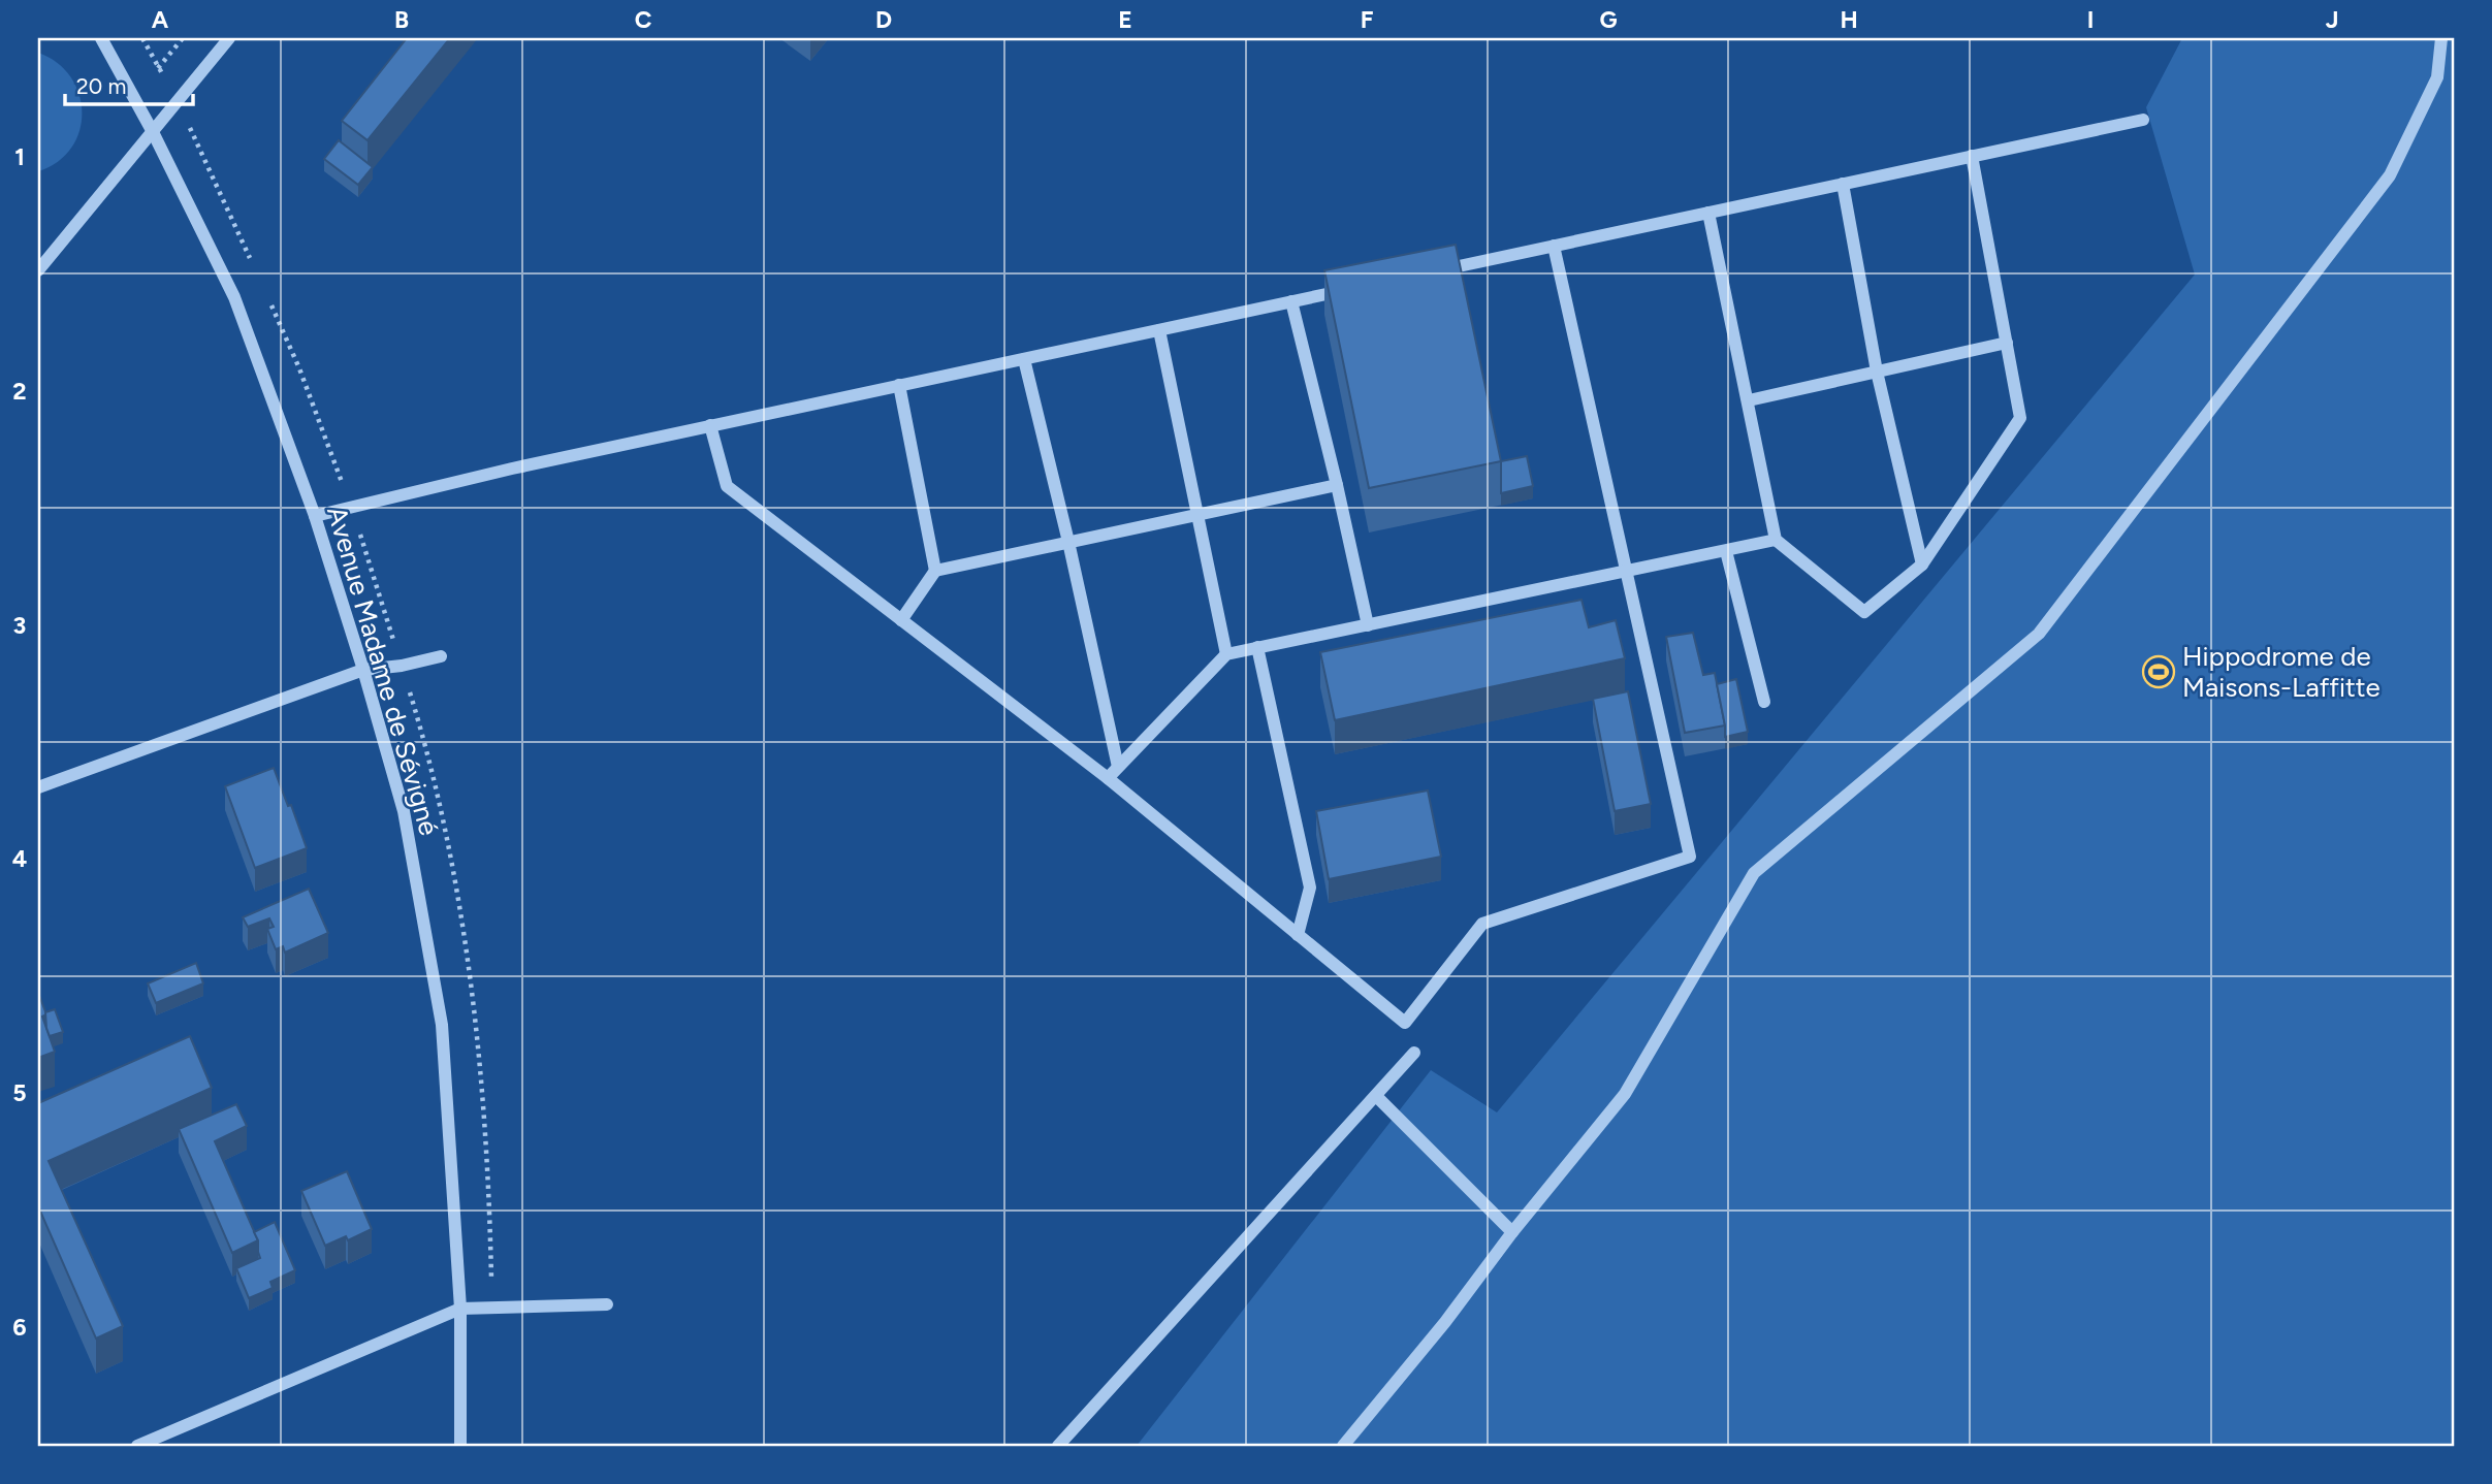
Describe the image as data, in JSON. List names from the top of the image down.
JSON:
{
  "streets": {
    "street": ["Avenue Madame de Sévigné"]
  },
  "places": {
    "sports": ["Hippodrome de Maisons-Laffitte"]
  },
  "scale_bar": "20 m",
  "grid": {
    "columns": [
      "A",
      "B",
      "C",
      "D",
      "E",
      "F",
      "G",
      "H",
      "I",
      "J"
    ],
    "rows": [
      "1",
      "2",
      "3",
      "4",
      "5",
      "6"
    ]
  }
}
